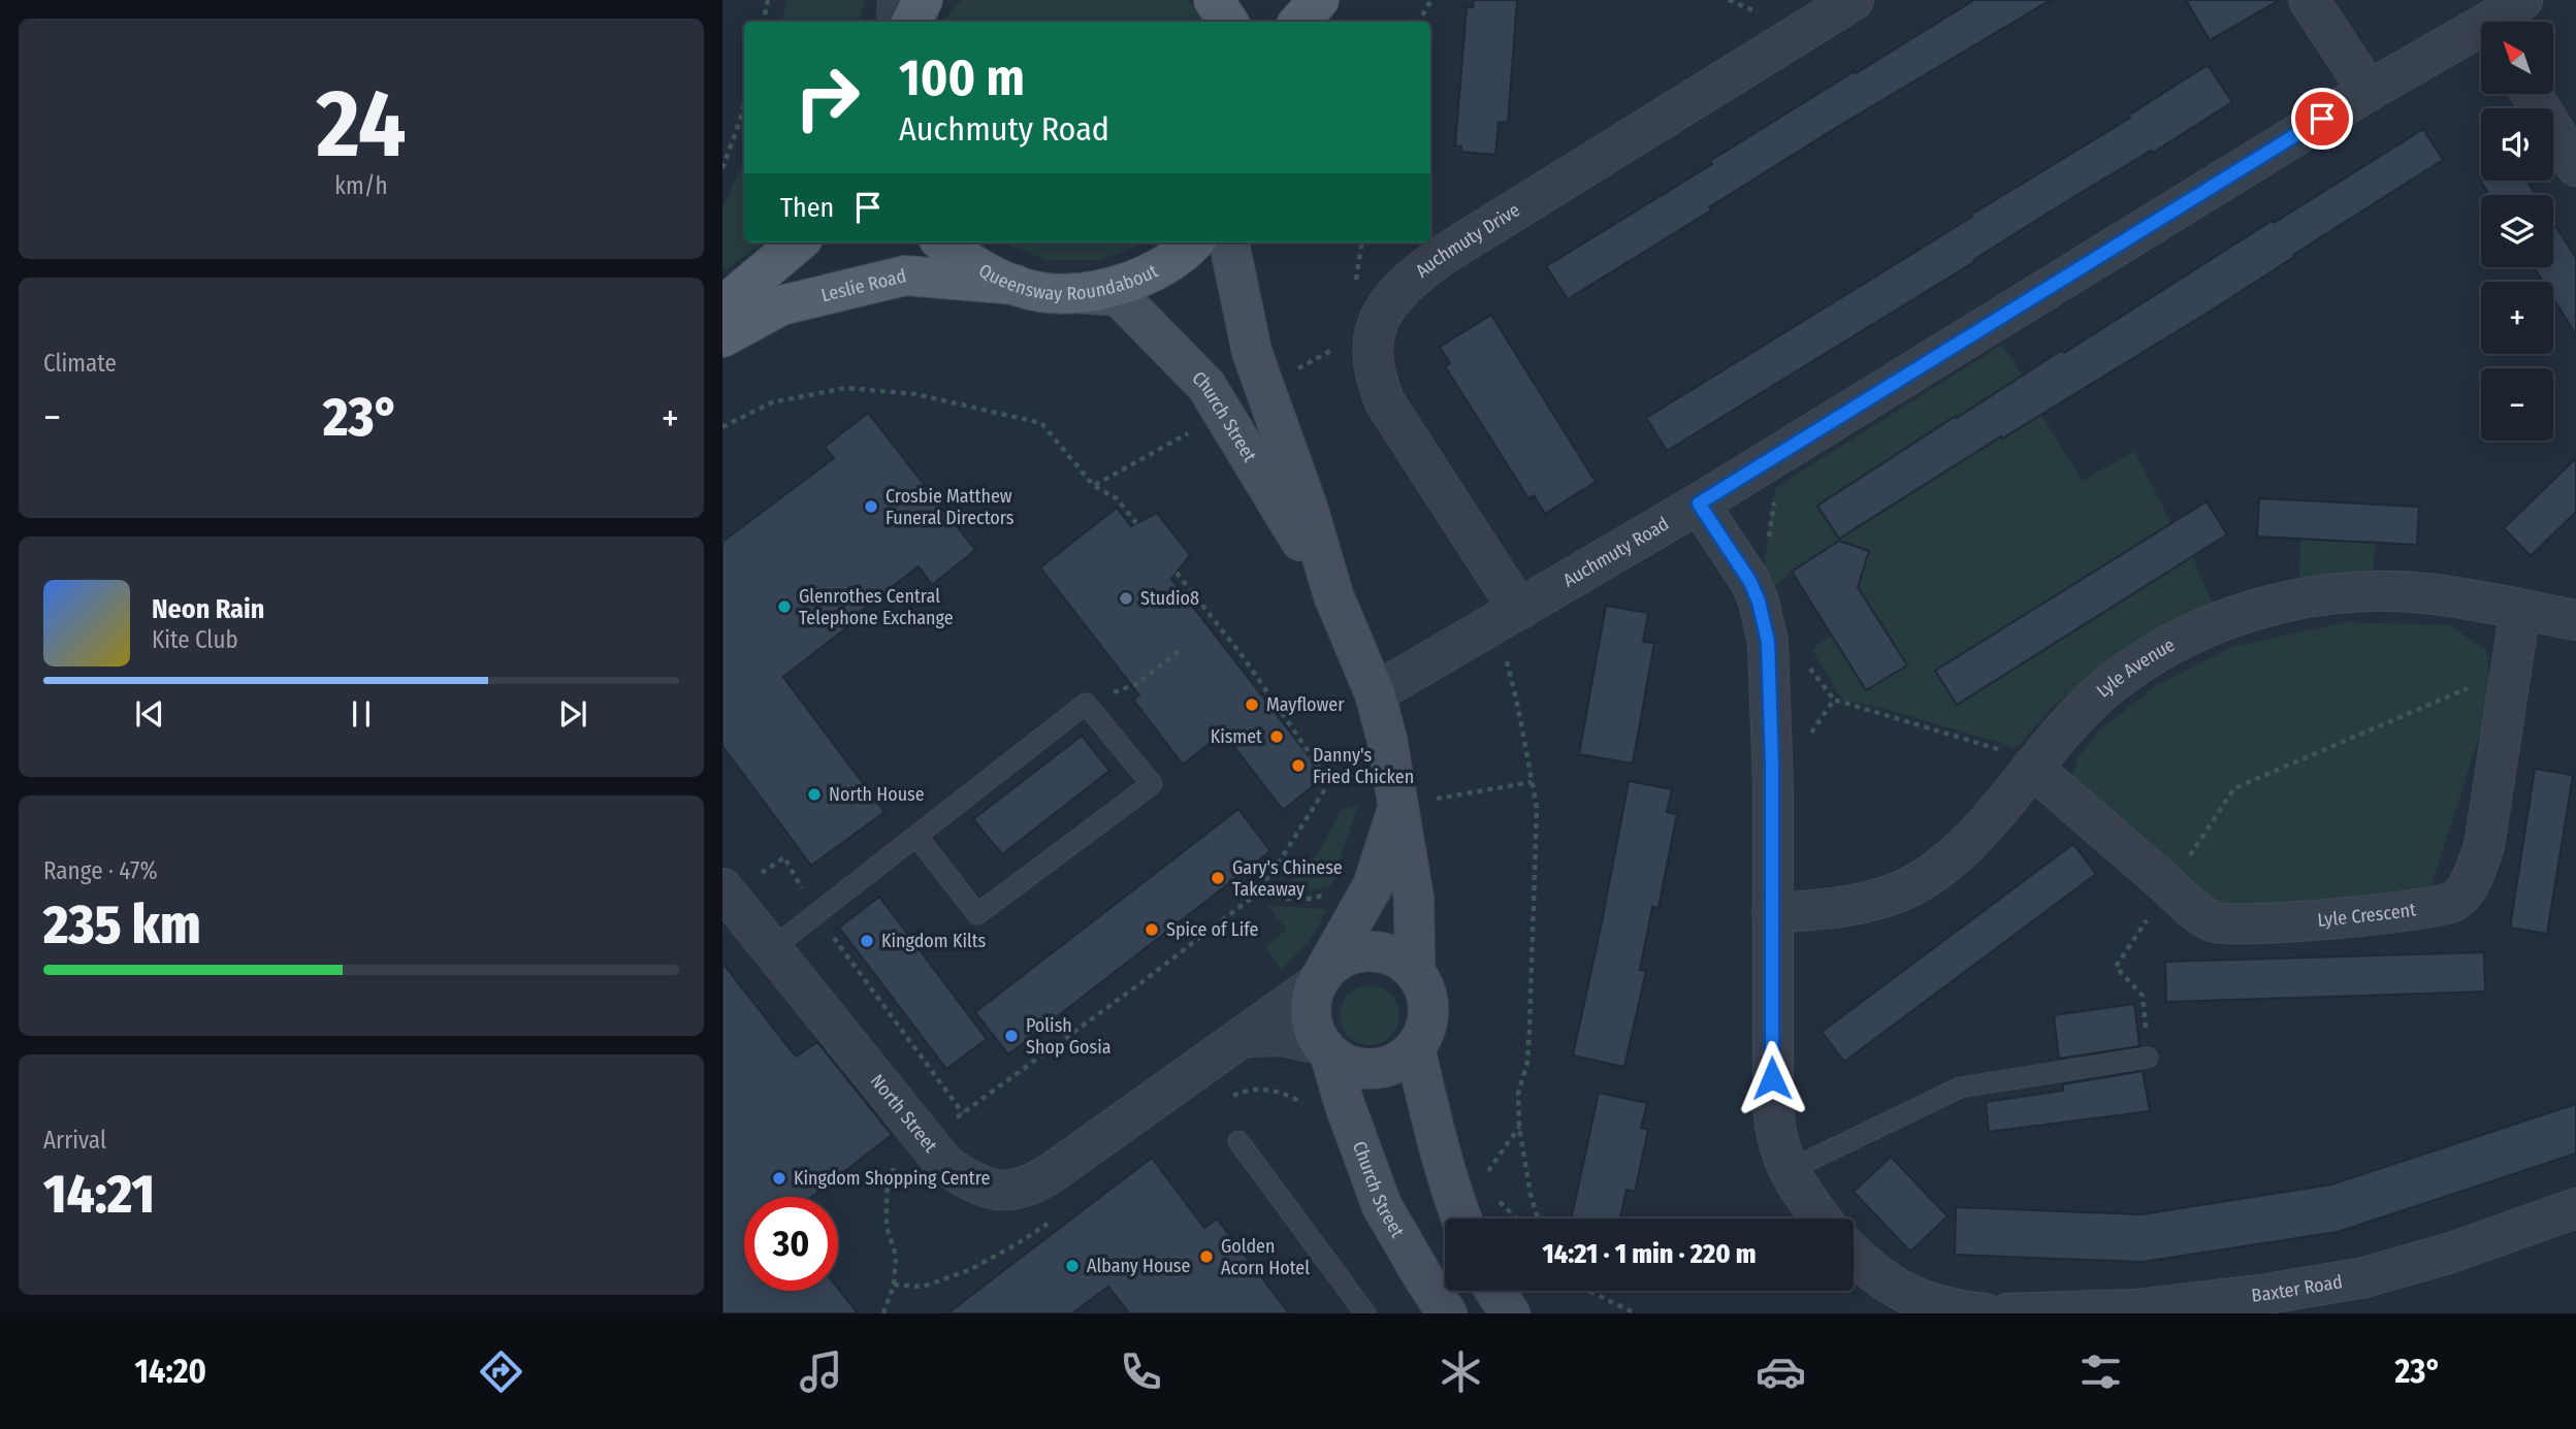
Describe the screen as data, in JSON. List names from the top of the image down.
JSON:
{
  "streets": {
    "main road": ["Queensway Roundabout", "Leslie Road"],
    "street": [
      "Auchmuty Drive",
      "Church Street",
      "Auchmuty Road",
      "Lyle Avenue",
      "Lyle Crescent",
      "North Street",
      "Baxter Road"
    ]
  },
  "crossings": [
    ["Auchmuty Drive", "Auchmuty Road"],
    ["Queensway Roundabout", "Leslie Road"],
    ["Queensway Roundabout", "Church Street"],
    ["Church Street", "Auchmuty Road"],
    ["Church Street", "North Street"],
    ["Lyle Avenue", "Lyle Crescent"]
  ],
  "places": [
    "Crosbie Matthew Funeral Directors",
    "Studio8",
    "Glenrothes Central Telephone Exchange",
    "Mayflower",
    "Kismet",
    "Danny's Fried Chicken",
    "North House",
    "Gary's Chinese Takeaway",
    "Spice of Life",
    "Kingdom Kilts",
    "Polish Shop Gosia",
    "Kingdom Shopping Centre",
    "Golden Acorn Hotel",
    "Albany House"
  ],
  "north": "top left",
  "page": {
    "tile": [
      ["24", "km/h"],
      "Climate",
      ["Range · 47%", "235 km"],
      ["Arrival", "14:21"]
    ],
    "map_buttons": ["+", "−"],
    "turn": ["100 m", "Auchmuty Road"],
    "then": "Then",
    "heat": ["−", "23°", "+"],
    "song": ["Neon Rain", "Kite Club"],
    "limit": "30",
    "trip": "14:21 · 1 min · 220 m",
    "tabs": ["14:20", "23°"]
  }
}
